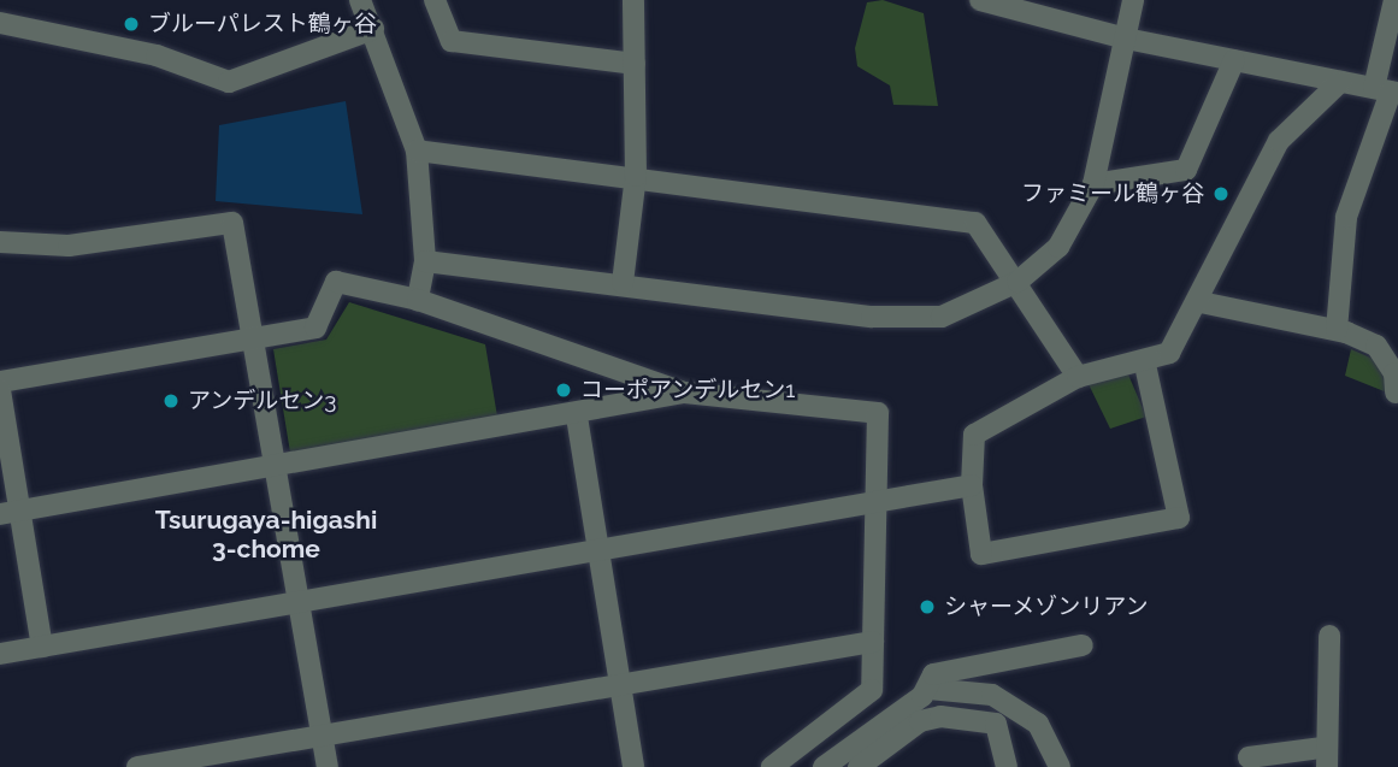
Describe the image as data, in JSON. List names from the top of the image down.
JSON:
{
  "districts": ["Tsurugaya-higashi 3-chome"],
  "places": [
    "ブルーパレスト鶴ヶ谷",
    "ファミール鶴ヶ谷",
    "コーポアンデルセン1",
    "アンデルセン3",
    "シャーメゾンリアン"
  ]
}
